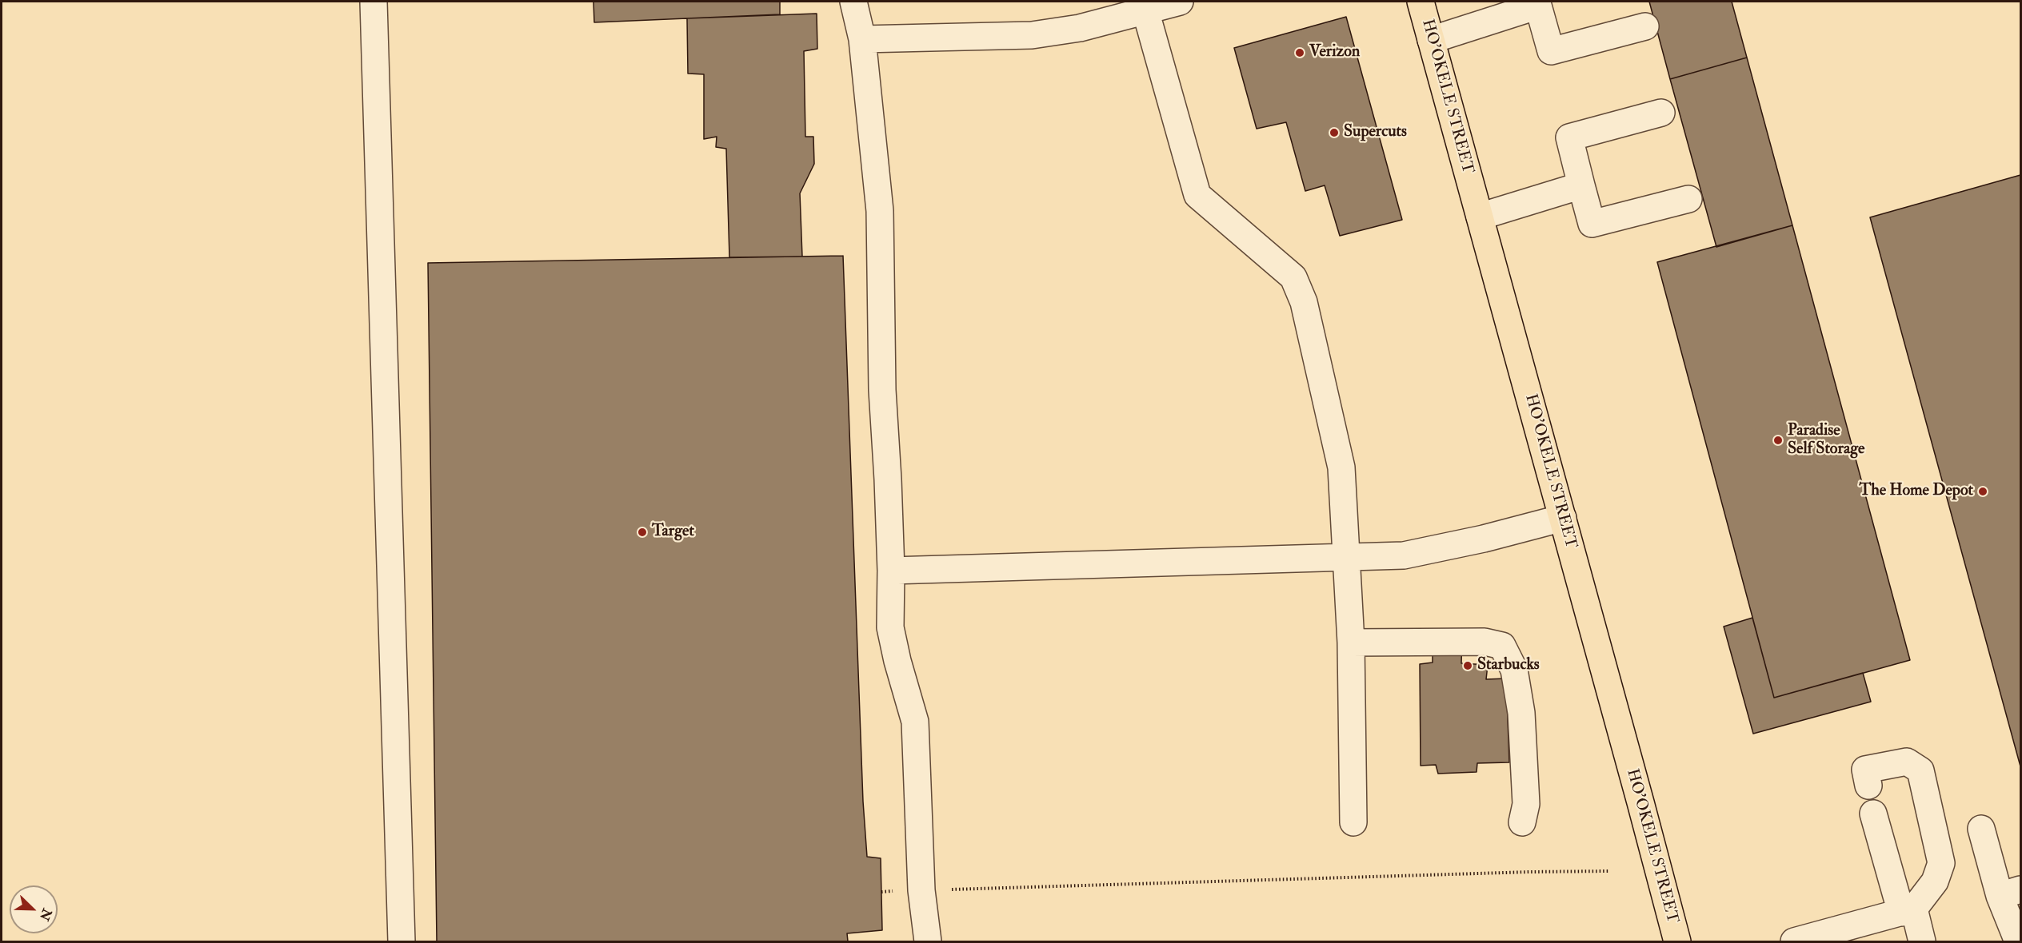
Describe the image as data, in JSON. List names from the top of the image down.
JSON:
{
  "streets": {
    "main road": ["HO'OKELE STREET"]
  },
  "places": [
    "Verizon",
    "Supercuts",
    "Paradise Self Storage",
    "The Home Depot",
    "Target",
    "Starbucks"
  ],
  "north": "bottom right"
}
